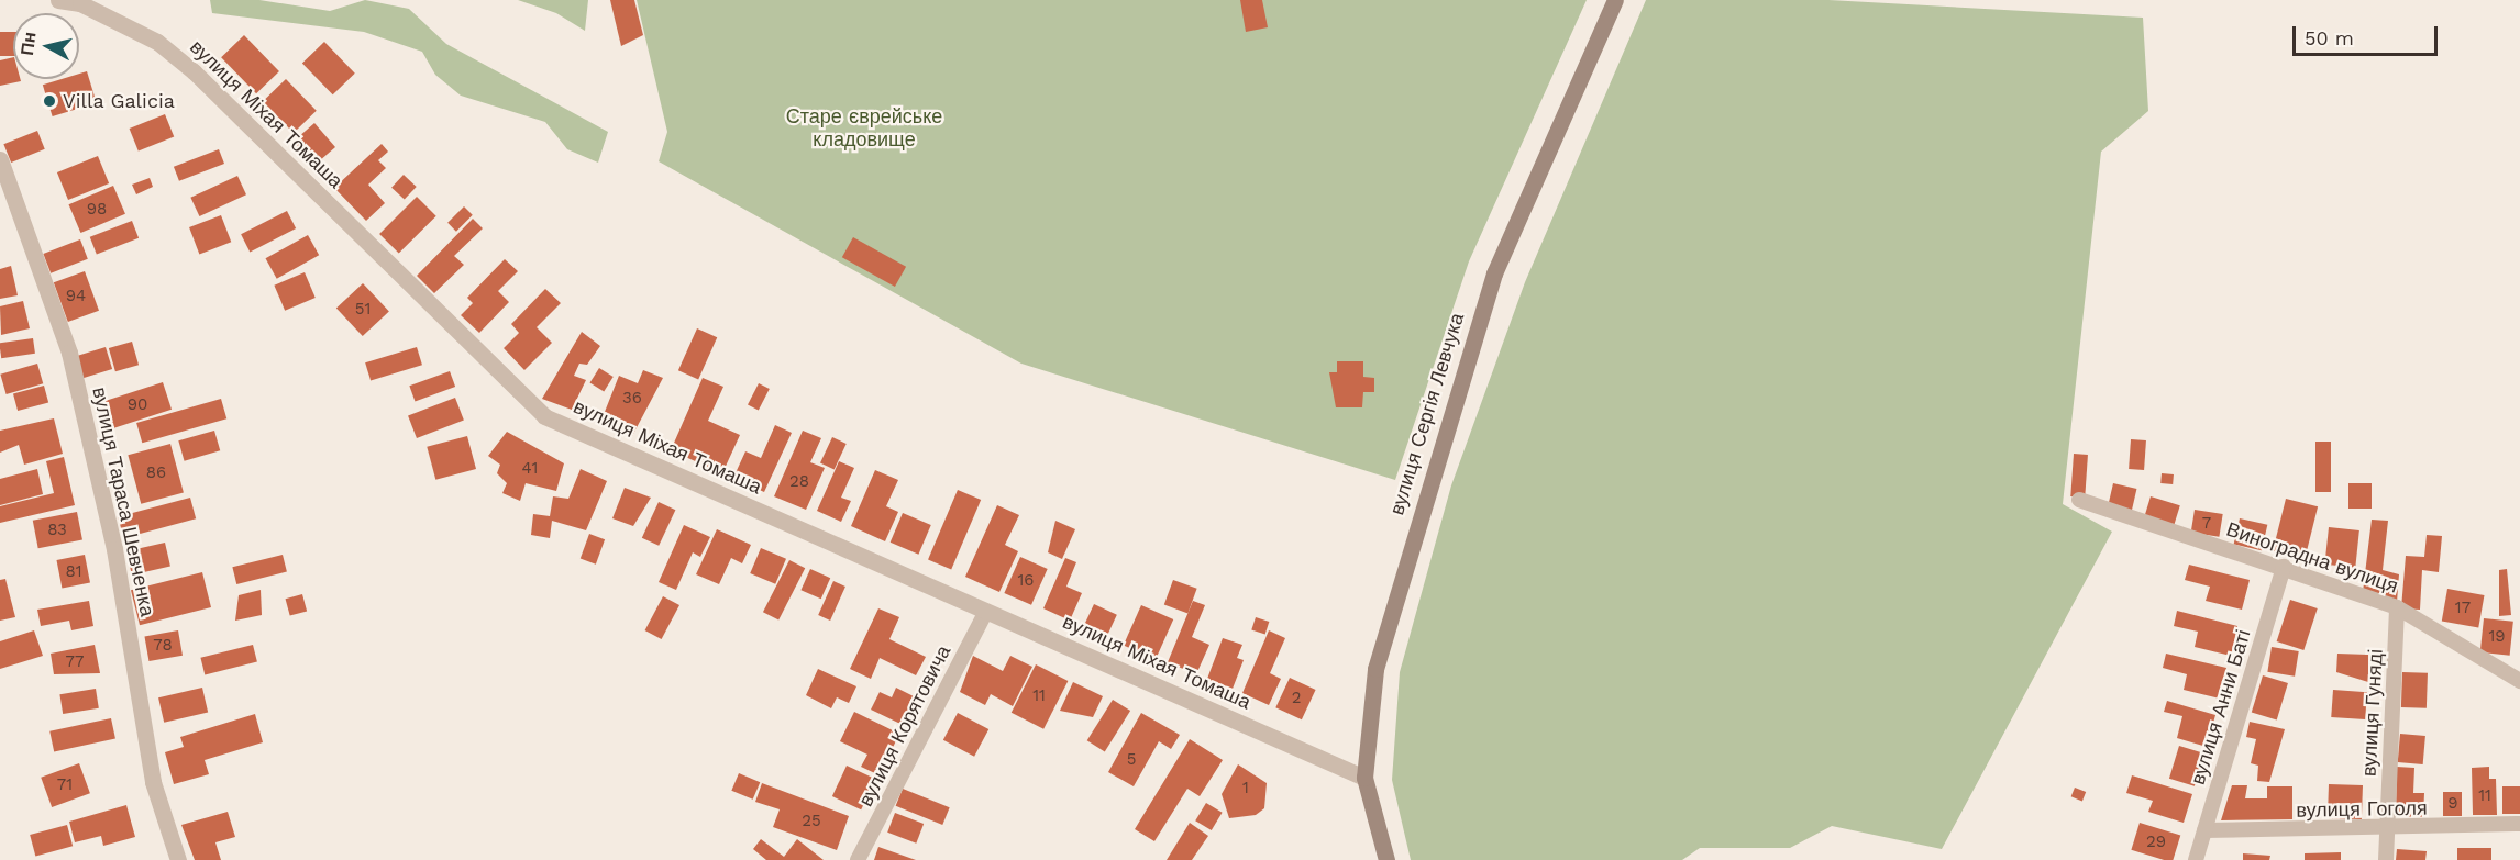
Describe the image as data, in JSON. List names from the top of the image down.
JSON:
{
  "streets": {
    "main road": ["вулиця Сергія Левчука"],
    "street": [
      "вулиця Міхая Томаша",
      "вулиця Тараса Шевченка",
      "Виноградна вулиця",
      "вулиця Анни Баті",
      "вулиця Гуняді",
      "вулиця Корятовича",
      "вулиця Гоголя"
    ]
  },
  "crossings": [
    ["вулиця Міхая Томаша", "вулиця Сергія Левчука"],
    ["вулиця Міхая Томаша", "вулиця Корятовича"],
    ["Виноградна вулиця", "вулиця Анни Баті"],
    ["Виноградна вулиця", "вулиця Гуняді"],
    ["вулиця Анни Баті", "вулиця Гоголя"],
    ["вулиця Гуняді", "вулиця Гоголя"]
  ],
  "parks": ["Старе єврейське кладовище"],
  "places": ["Villa Galicia"],
  "house_numbers": [
    "98",
    "94",
    "51",
    "36",
    "90",
    "41",
    "86",
    "28",
    "7",
    "83",
    "81",
    "16",
    "17",
    "19",
    "78",
    "77",
    "11",
    "2",
    "5",
    "71",
    "1",
    "11",
    "9",
    "25",
    "29"
  ],
  "scale_bar": "50 m",
  "north": "left"
}
